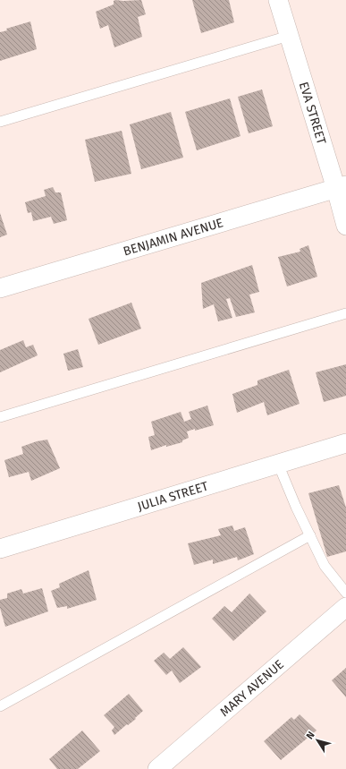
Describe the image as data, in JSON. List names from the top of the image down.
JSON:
{
  "streets": {
    "street": [
      "EVA STREET",
      "BENJAMIN AVENUE",
      "JULIA STREET",
      "MARY AVENUE"
    ]
  },
  "crossings": [
    ["EVA STREET", "BENJAMIN AVENUE"]
  ],
  "north": "top left"
}
